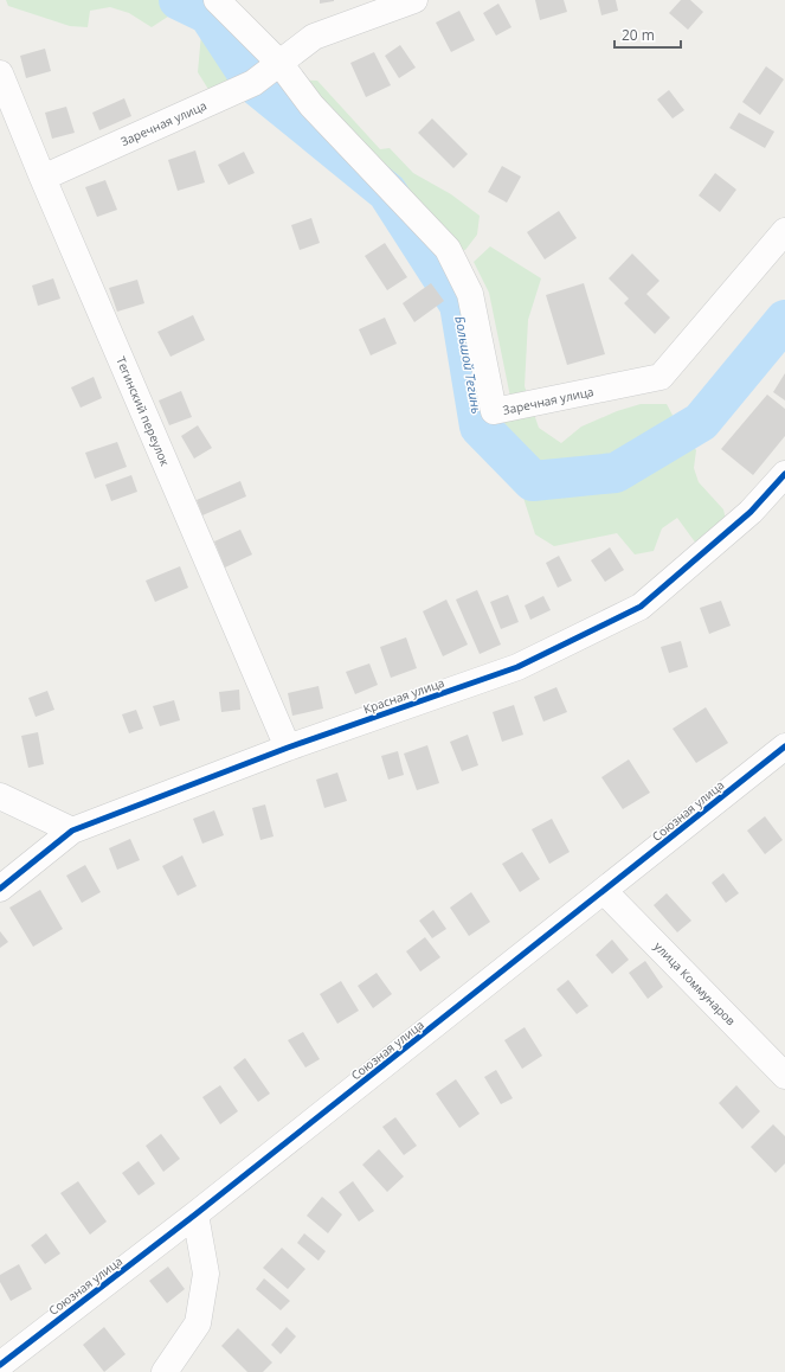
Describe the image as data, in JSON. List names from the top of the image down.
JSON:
{
  "streets": {
    "street": [
      "Заречная улица",
      "Тегинский переулок",
      "Красная улица",
      "Союзная улица",
      "улица Коммунаров"
    ]
  },
  "crossings": [
    ["Заречная улица", "Тегинский переулок"],
    ["Тегинский переулок", "Красная улица"],
    ["Союзная улица", "улица Коммунаров"]
  ],
  "water": ["Большой Тегинь"],
  "scale_bar": "20 m"
}
